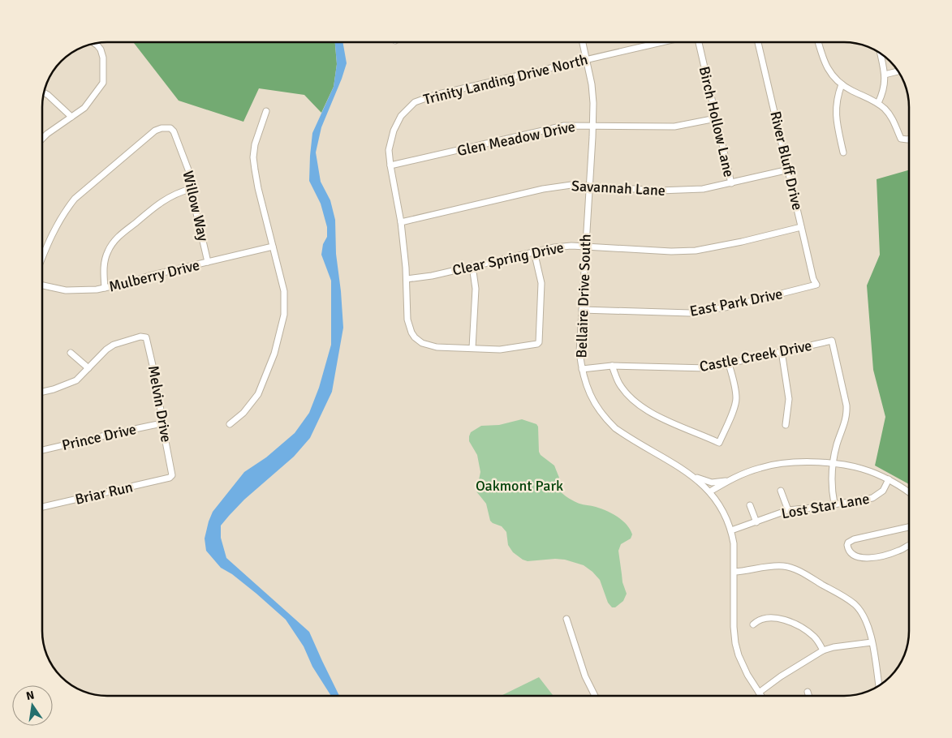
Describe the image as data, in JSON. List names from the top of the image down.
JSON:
{
  "streets": {
    "street": [
      "Trinity Landing Drive North",
      "Birch Hollow Lane",
      "Glen Meadow Drive",
      "River Bluff Drive",
      "Savannah Lane",
      "Willow Way",
      "Clear Spring Drive",
      "Mulberry Drive",
      "Bellaire Drive South",
      "East Park Drive",
      "Castle Creek Drive",
      "Melvin Drive",
      "Prince Drive",
      "Briar Run",
      "Lost Star Lane"
    ]
  },
  "crossings": [
    ["Trinity Landing Drive North", "Glen Meadow Drive"],
    ["Trinity Landing Drive North", "Savannah Lane"],
    ["Trinity Landing Drive North", "Clear Spring Drive"],
    ["Trinity Landing Drive North", "Bellaire Drive South"],
    ["Birch Hollow Lane", "Glen Meadow Drive"],
    ["Birch Hollow Lane", "Savannah Lane"],
    ["Glen Meadow Drive", "Bellaire Drive South"],
    ["River Bluff Drive", "Savannah Lane"],
    ["River Bluff Drive", "Clear Spring Drive"],
    ["River Bluff Drive", "East Park Drive"],
    ["Savannah Lane", "Bellaire Drive South"],
    ["Willow Way", "Mulberry Drive"],
    ["Clear Spring Drive", "Bellaire Drive South"],
    ["Bellaire Drive South", "East Park Drive"],
    ["Bellaire Drive South", "Castle Creek Drive"],
    ["Bellaire Drive South", "Lost Star Lane"],
    ["Melvin Drive", "Prince Drive"],
    ["Melvin Drive", "Briar Run"]
  ],
  "parks": ["Oakmont Park"],
  "north": "top"
}
